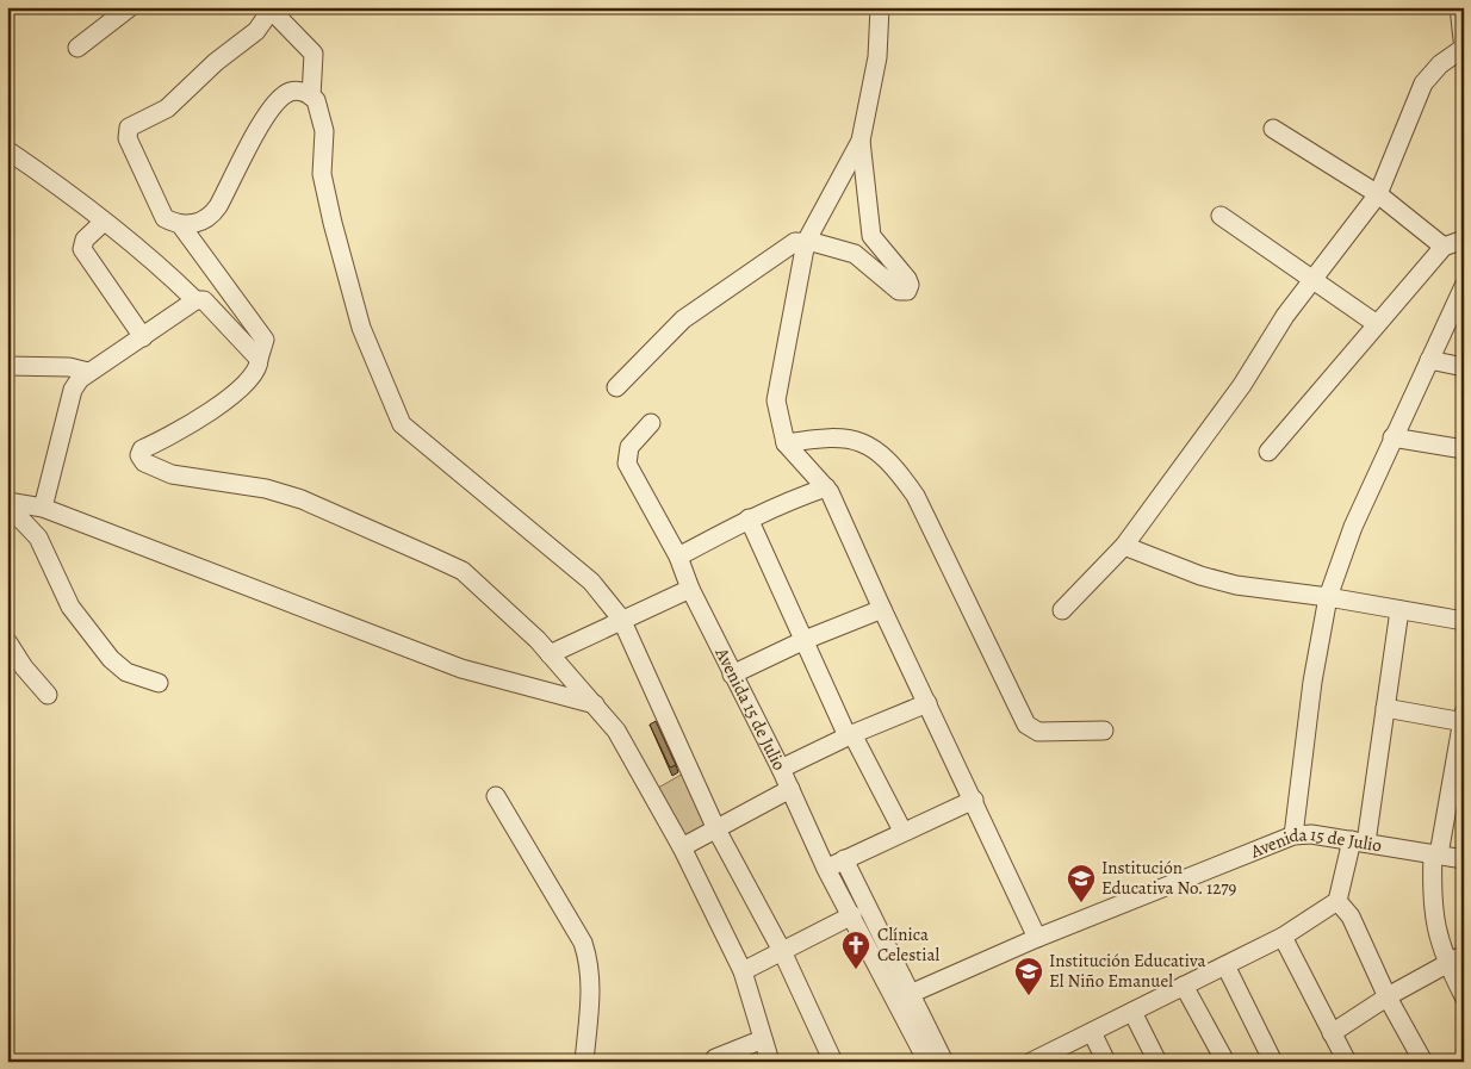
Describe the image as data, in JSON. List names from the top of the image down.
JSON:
{
  "streets": {
    "street": ["Avenida 15 de Julio"]
  },
  "places": {
    "school or university": ["Institución Educativa No. 1279", "Institución Educativa El Niño Emanuel"],
    "church": ["Clínica Celestial"]
  }
}
